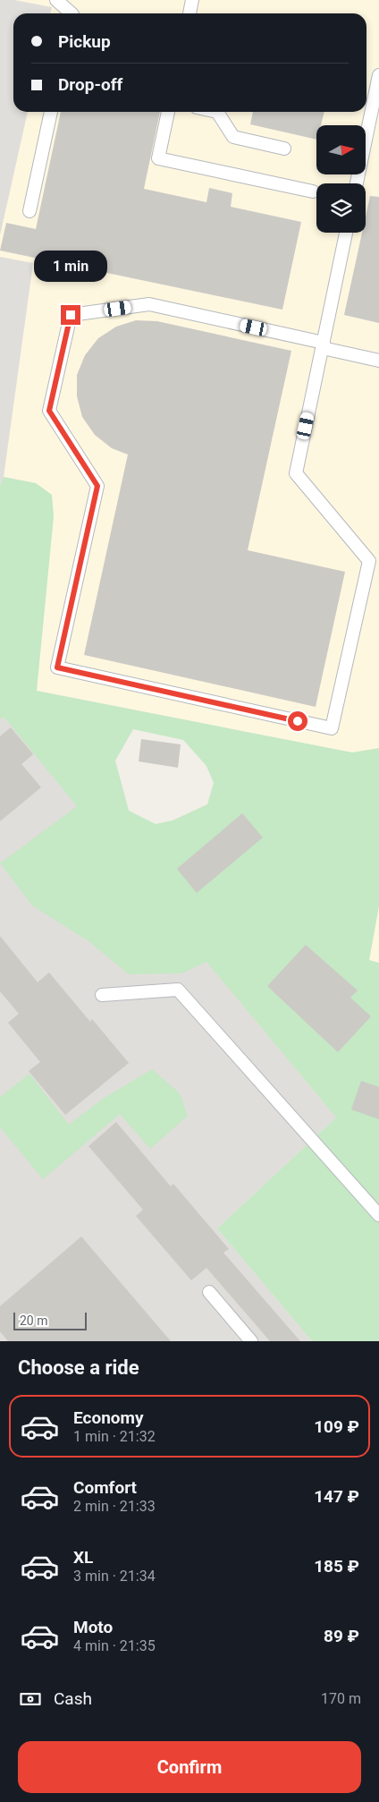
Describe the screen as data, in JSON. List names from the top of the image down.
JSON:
{
  "scale_bar": "20 m",
  "north": "right",
  "page": {
    "banner": ["Pickup", "Drop-off"],
    "bubble": "1 min",
    "scale": "20 m",
    "heading": "Choose a ride",
    "list": [
      {
        "name": "Economy",
        "note": "1 min · 21:32",
        "value": "109 ₽"
      },
      {
        "name": "Comfort",
        "note": "2 min · 21:33",
        "value": "147 ₽"
      },
      {
        "name": "XL",
        "note": "3 min · 21:34",
        "value": "185 ₽"
      },
      {
        "name": "Moto",
        "note": "4 min · 21:35",
        "value": "89 ₽"
      }
    ],
    "pay": ["Cash", "170 m"],
    "buttons": "Confirm"
  }
}
